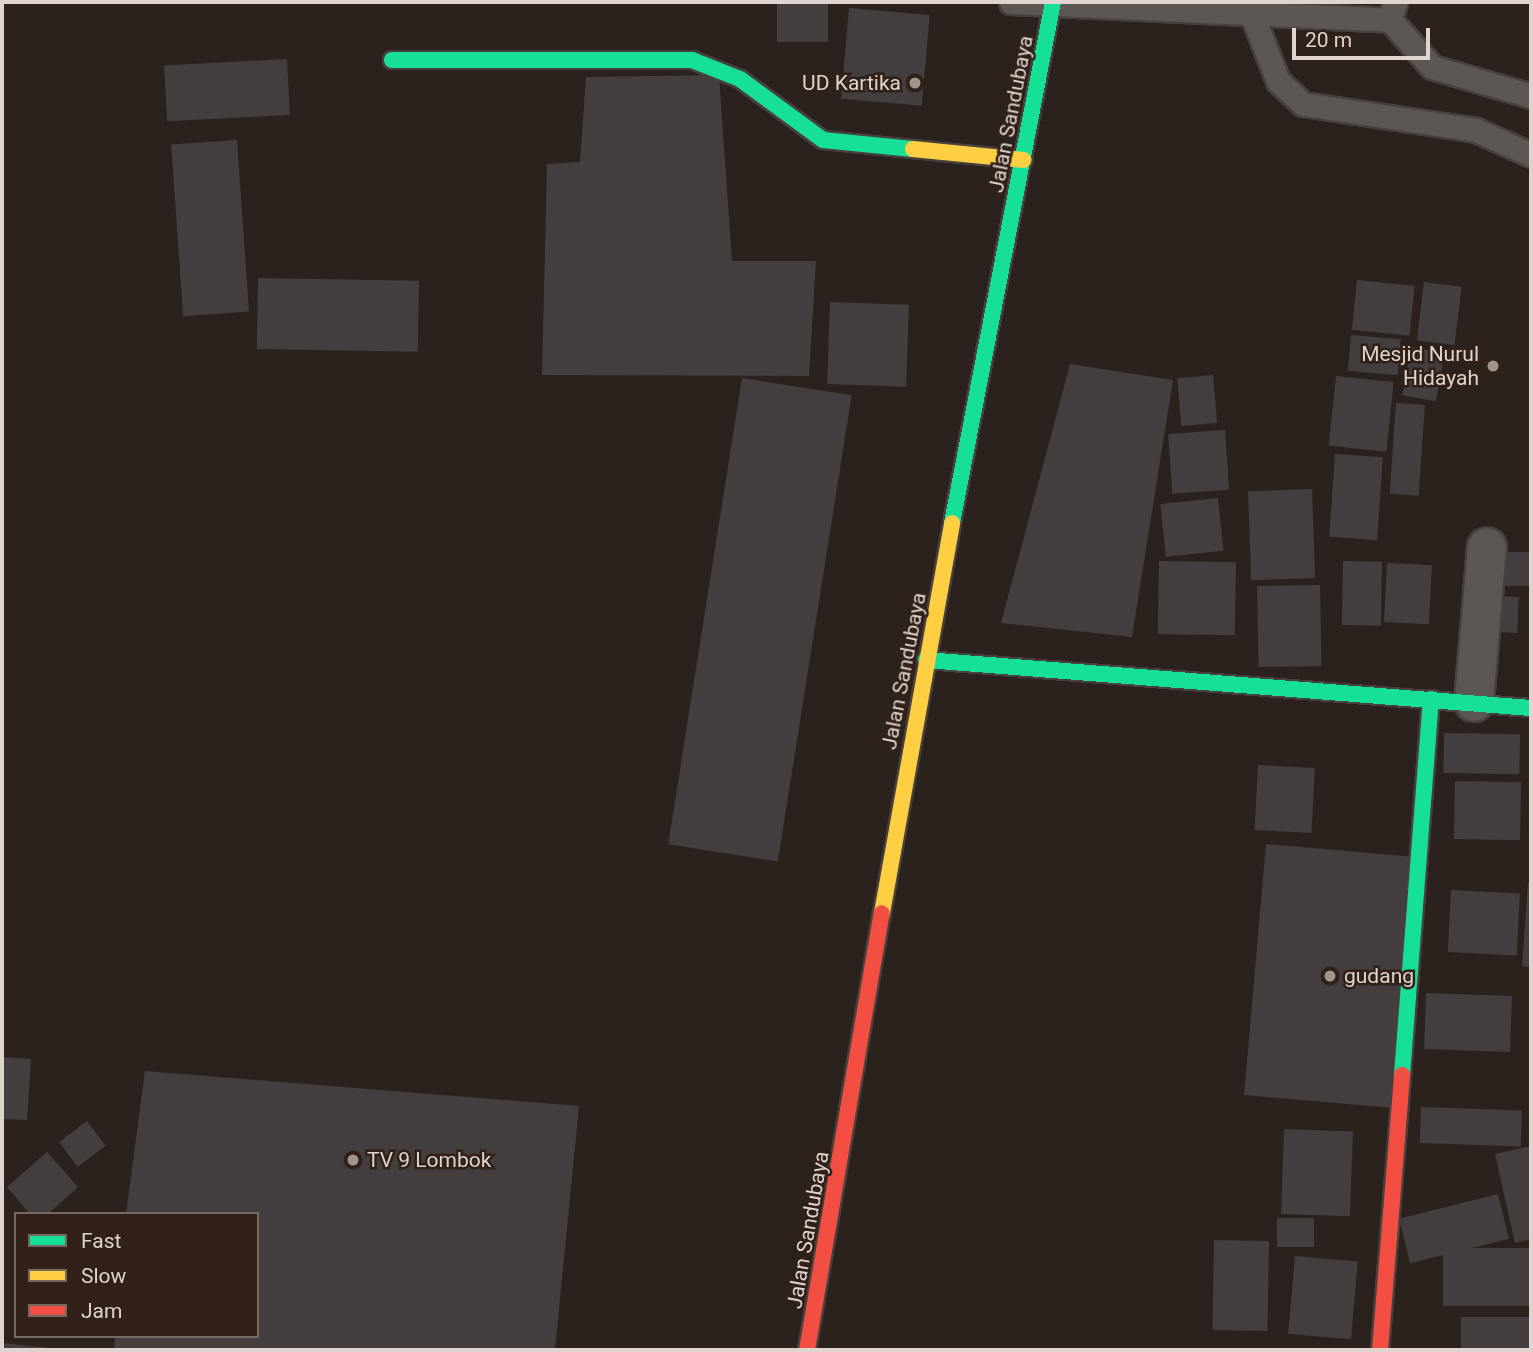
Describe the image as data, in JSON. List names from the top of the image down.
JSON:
{
  "streets": {
    "main road": ["Jalan Sandubaya"]
  },
  "places": [
    "UD Kartika",
    "Mesjid Nurul Hidayah",
    "gudang",
    "TV 9 Lombok"
  ],
  "legend": ["Fast", "Slow", "Jam"],
  "scale_bar": "20 m"
}
